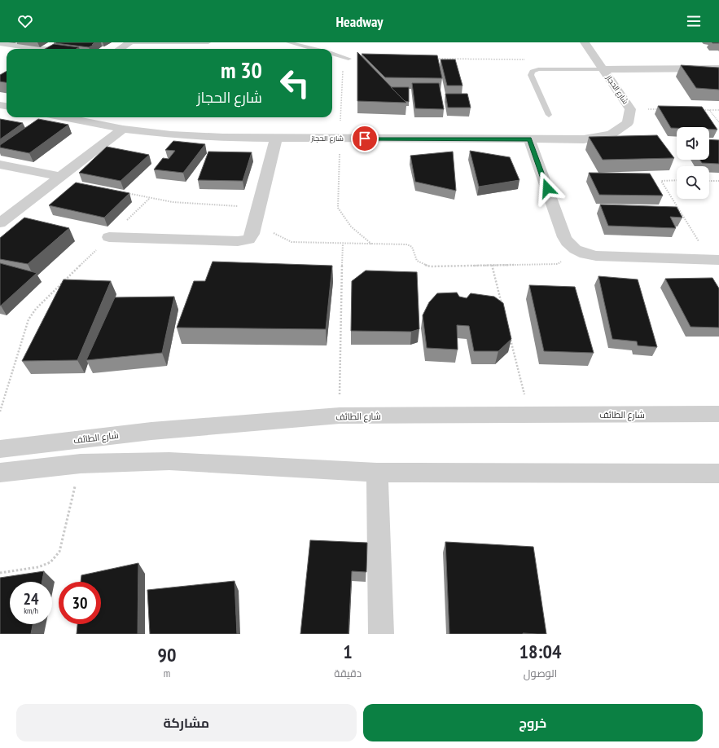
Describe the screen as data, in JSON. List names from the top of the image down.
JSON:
{
  "streets": {
    "street": ["شارع الحجاز", "شارع الطائف"]
  },
  "page": {
    "header": "Headway",
    "turn": ["30 m", "شارع الحجاز"],
    "speed": "24 km/h",
    "limit": "30",
    "eta": [
      "18:04",
      "الوصول",
      "1",
      "دقيقة",
      "90",
      "m"
    ],
    "buttons": ["خروج", "مشاركة"]
  }
}
